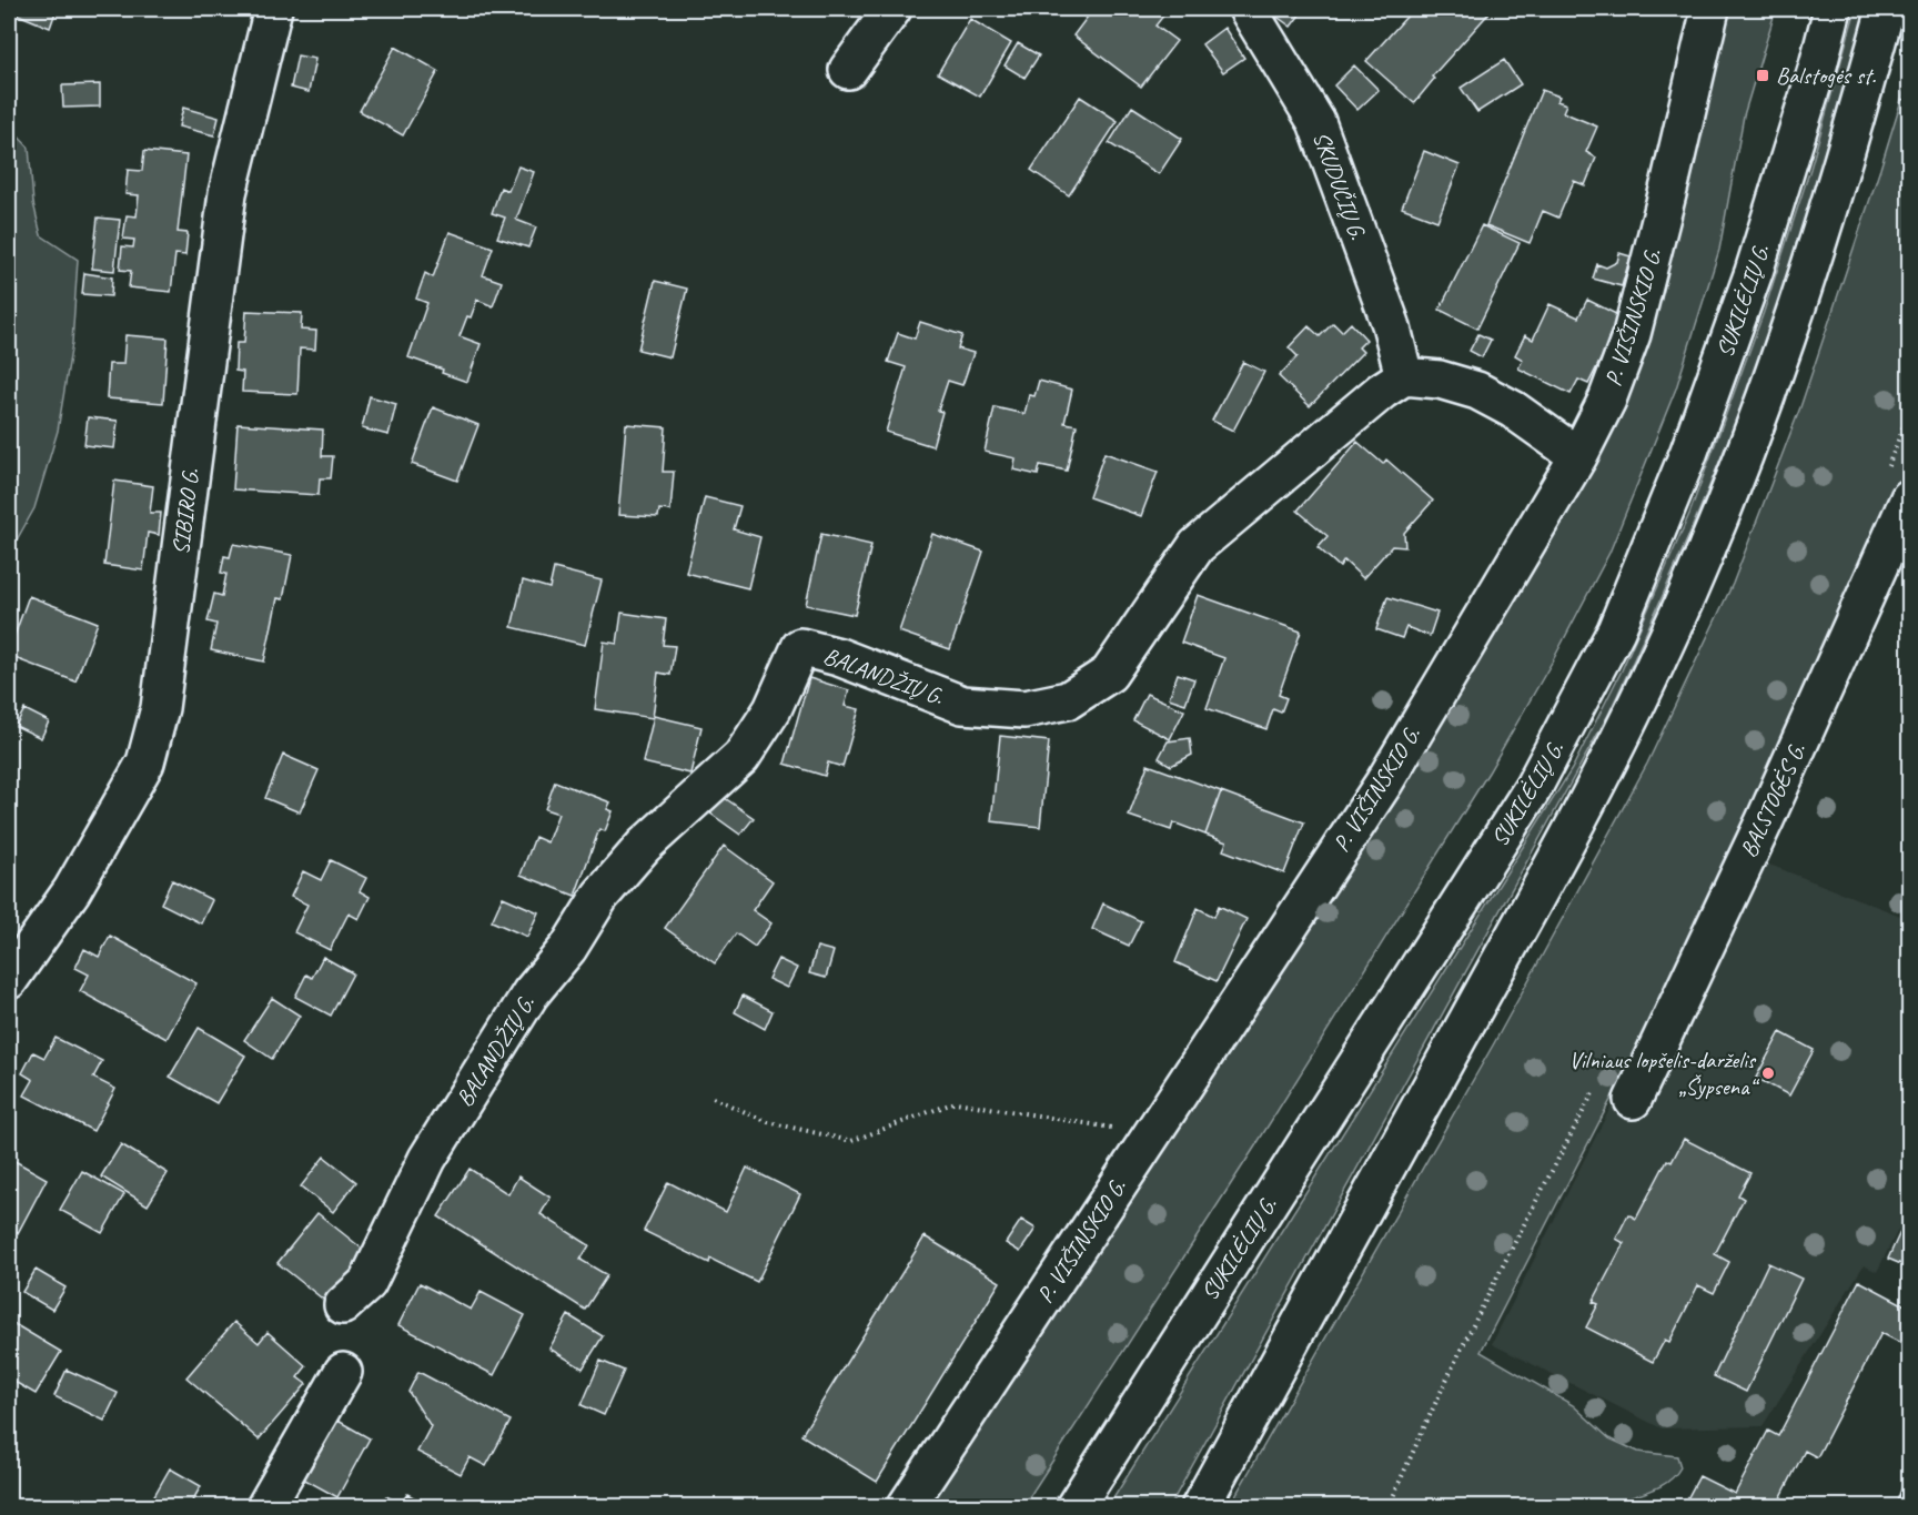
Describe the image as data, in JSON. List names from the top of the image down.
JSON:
{
  "streets": {
    "street": [
      "SKUDUČIŲ G.",
      "SUKILĖLIŲ G.",
      "P. VIŠINSKIO G.",
      "SIBIRO G.",
      "BALANDŽIŲ G.",
      "BALSTOGĖS G."
    ]
  },
  "crossings": [
    ["SKUDUČIŲ G.", "BALANDŽIŲ G."]
  ],
  "places": {
    "transit": ["Balstogės st."],
    "other": ["Vilniaus lopšelis-darželis „Šypsena“"]
  }
}
